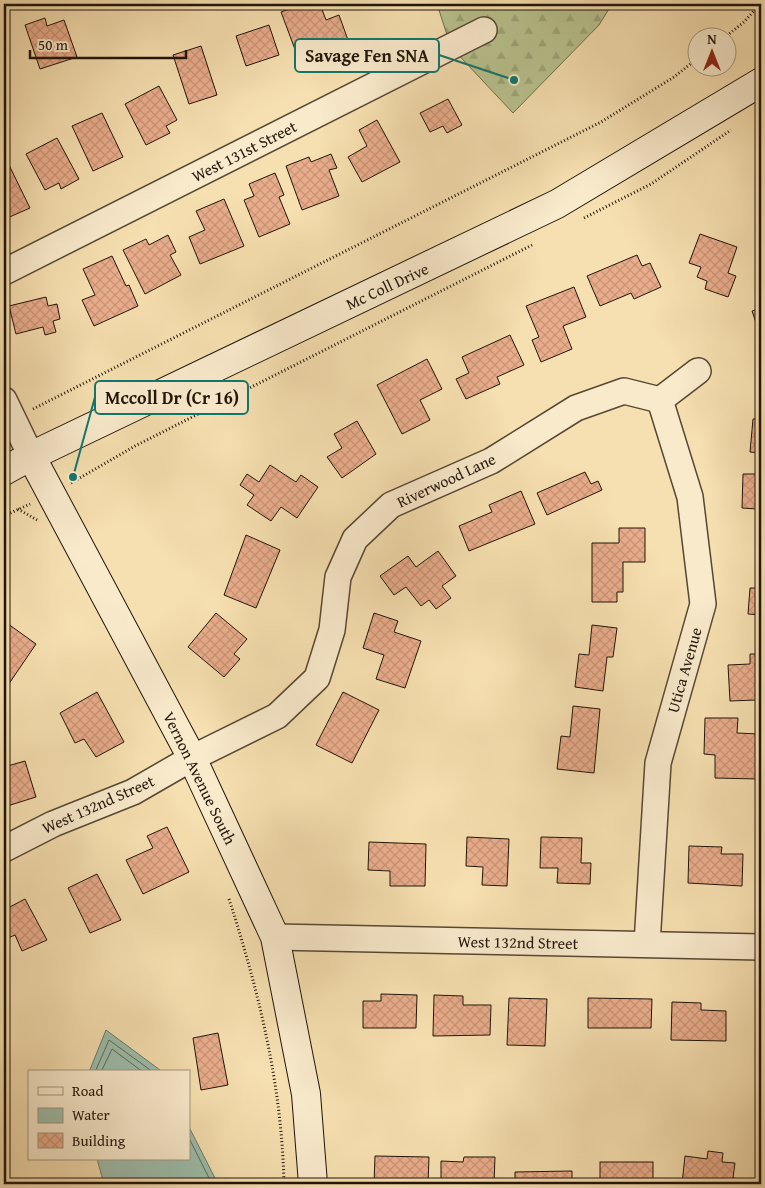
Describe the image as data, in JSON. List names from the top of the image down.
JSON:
{
  "streets": {
    "main road": ["Mc Coll Drive", "Vernon Avenue South"],
    "street": [
      "West 131st Street",
      "Riverwood Lane",
      "Utica Avenue",
      "West 132nd Street"
    ]
  },
  "crossings": [
    ["Mc Coll Drive", "Vernon Avenue South"],
    ["Riverwood Lane", "Utica Avenue"],
    ["Riverwood Lane", "Vernon Avenue South"],
    ["Riverwood Lane", "West 132nd Street"],
    ["Utica Avenue", "West 132nd Street"],
    ["Vernon Avenue South", "West 132nd Street"]
  ],
  "places": ["Savage Fen SNA", "Mccoll Dr (Cr 16)"],
  "legend": ["Road", "Water", "Building"],
  "scale_bar": "50 m",
  "north": "top"
}
